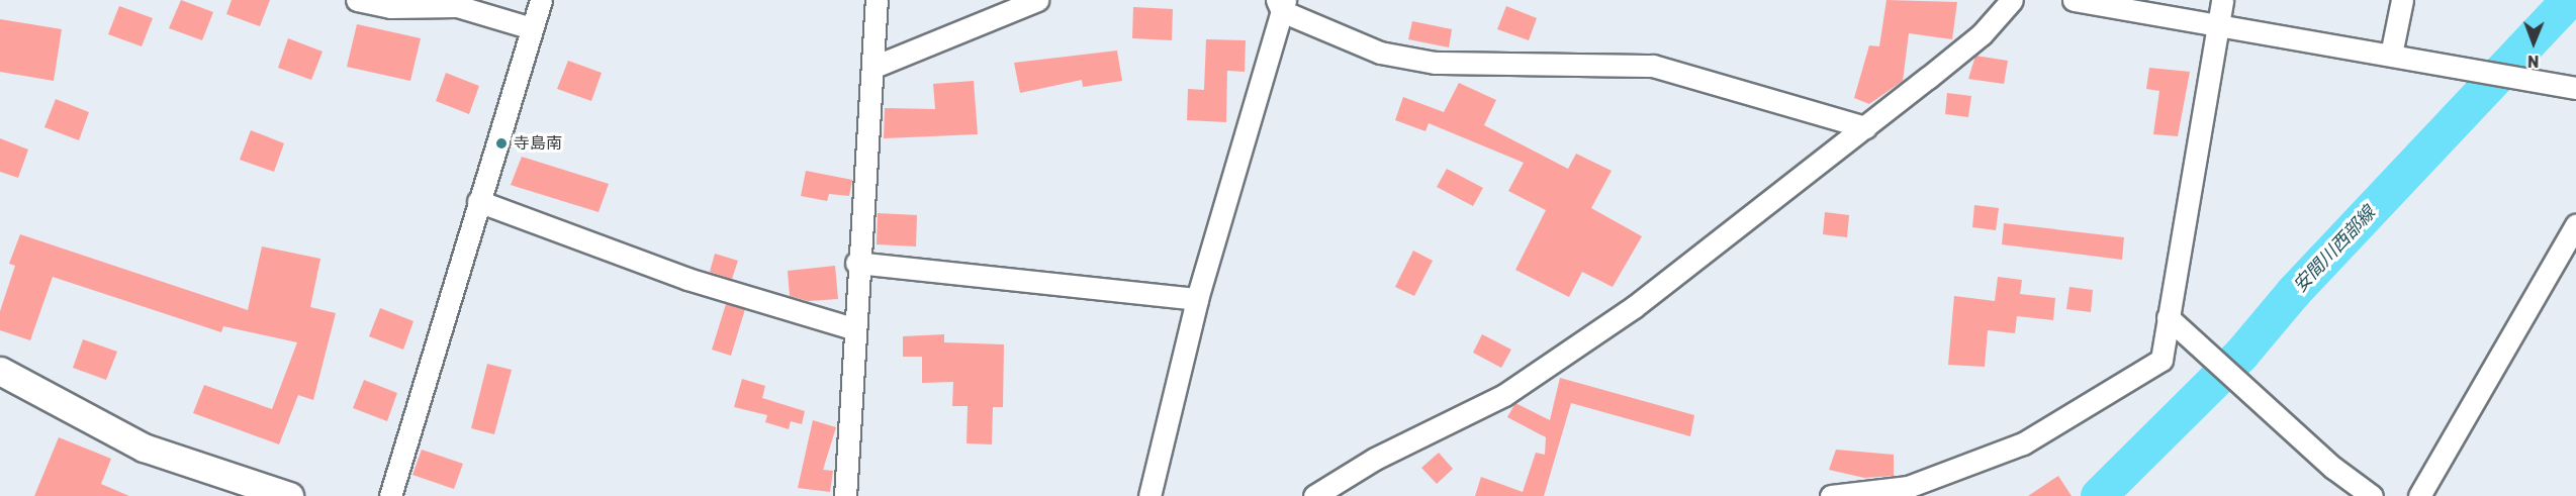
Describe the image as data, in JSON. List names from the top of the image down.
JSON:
{
  "water": ["安間川西部線"],
  "places": ["寺島南"],
  "north": "bottom"
}
